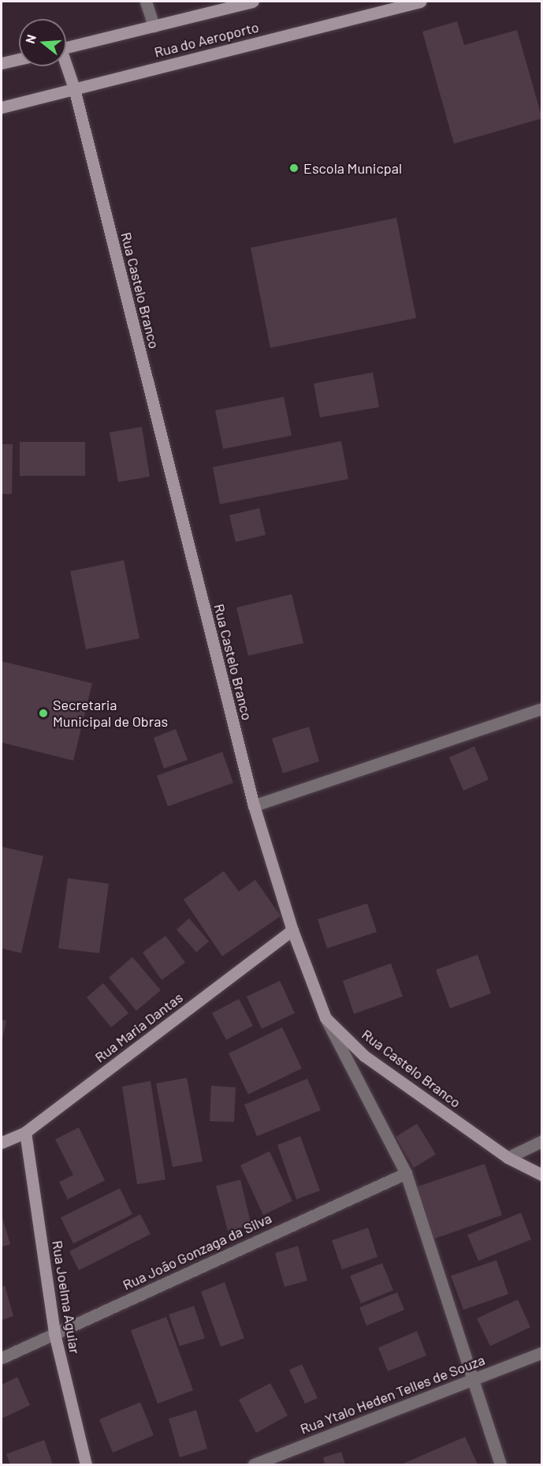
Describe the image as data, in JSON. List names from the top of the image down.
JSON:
{
  "streets": {
    "street": [
      "Rua do Aeroporto",
      "Rua Castelo Branco",
      "Rua Maria Dantas",
      "Rua João Gonzaga da Silva",
      "Rua Joelma Aguiar",
      "Rua Ytalo Heden Telles de Souza"
    ]
  },
  "crossings": [
    ["Rua do Aeroporto", "Rua Castelo Branco"],
    ["Rua Castelo Branco", "Rua Maria Dantas"],
    ["Rua Maria Dantas", "Rua Joelma Aguiar"],
    ["Rua João Gonzaga da Silva", "Rua Joelma Aguiar"]
  ],
  "places": ["Escola Municpal", "Secretaria Municipal de Obras"],
  "north": "left"
}
